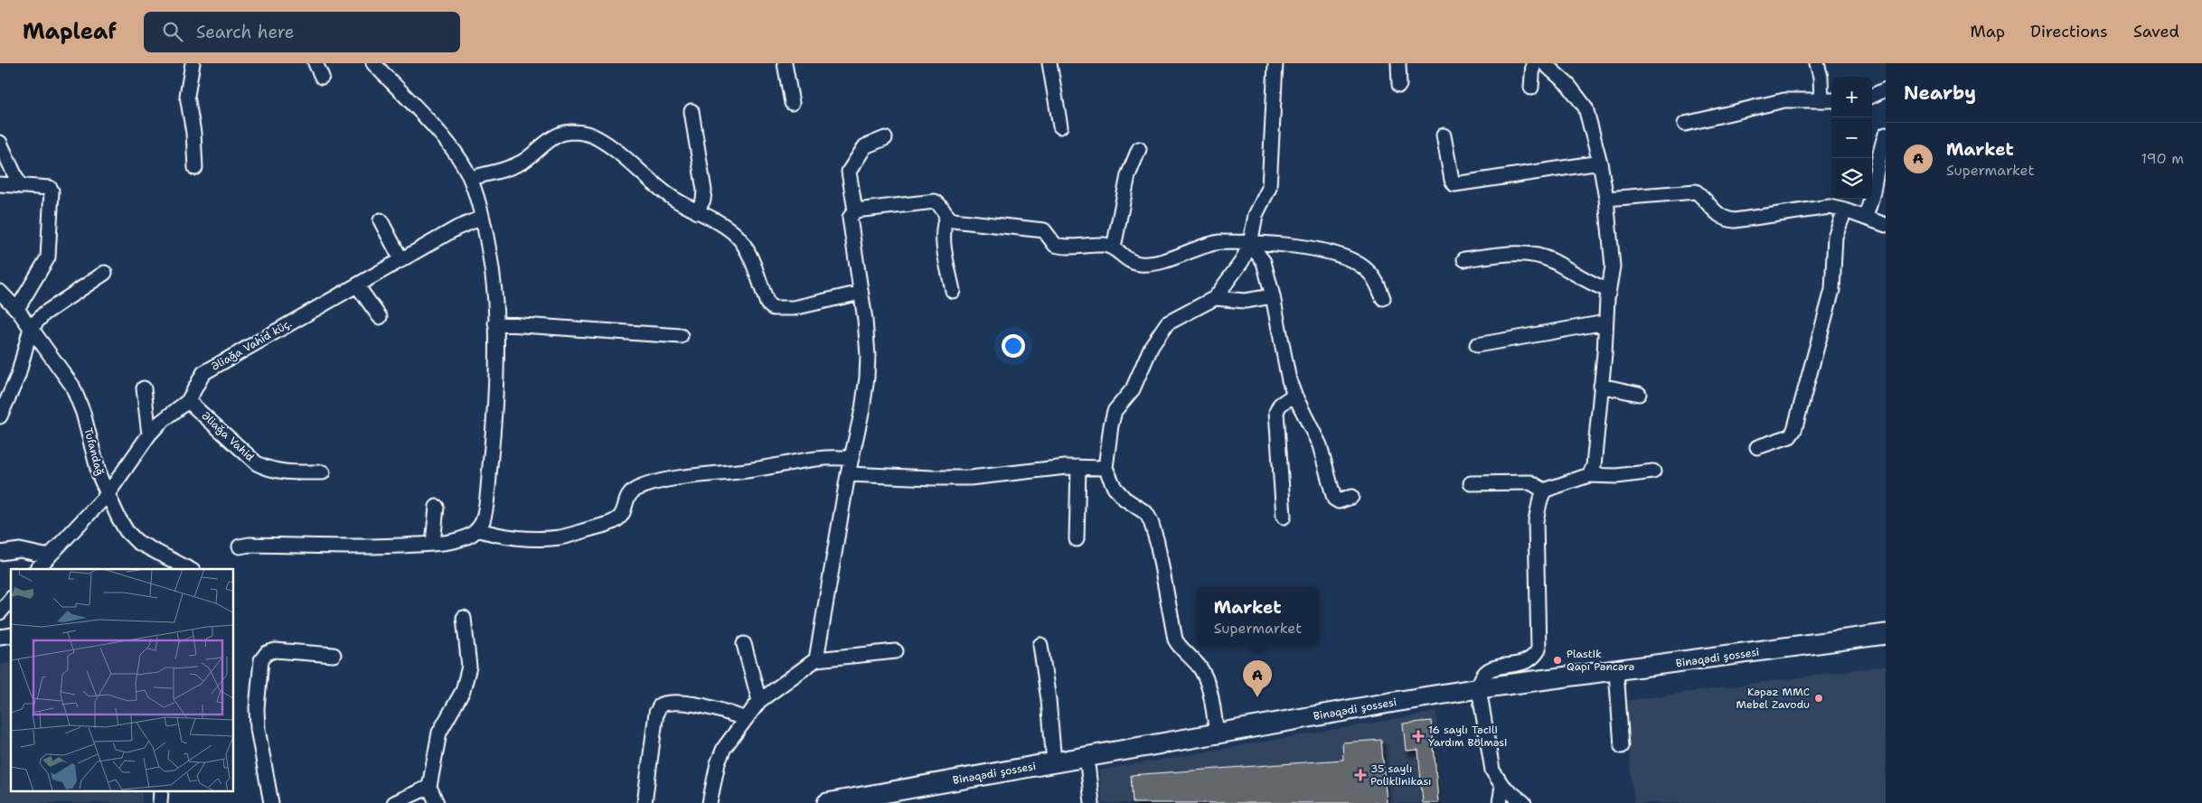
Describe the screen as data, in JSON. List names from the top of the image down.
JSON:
{
  "streets": {
    "main road": ["Binəqədi şossesi"],
    "street": ["Əliağa Vahid küç.", "Əliağa Vahid", "Tufandağ"]
  },
  "crossings": [
    ["Əliağa Vahid küç.", "Əliağa Vahid"],
    ["Əliağa Vahid küç.", "Tufandağ"]
  ],
  "places": {
    "other": ["Plastik Qapı Pəncərə", "Kəpəz MMC Mebel Zavodu"],
    "health": ["16 saylı Təcili Yardım Bölməsi", "35 saylı Poliklinikası"]
  },
  "page": {
    "header": "Mapleaf",
    "search": "Search here",
    "nav": ["Map", "Directions", "Saved"],
    "heading": "Nearby",
    "map_buttons": ["+", "−"],
    "list": [
      {
        "mark": "A",
        "name": "Market",
        "note": "Supermarket",
        "value": "190 m"
      }
    ],
    "popup": ["Market", "Supermarket"],
    "pins": "A"
  }
}
